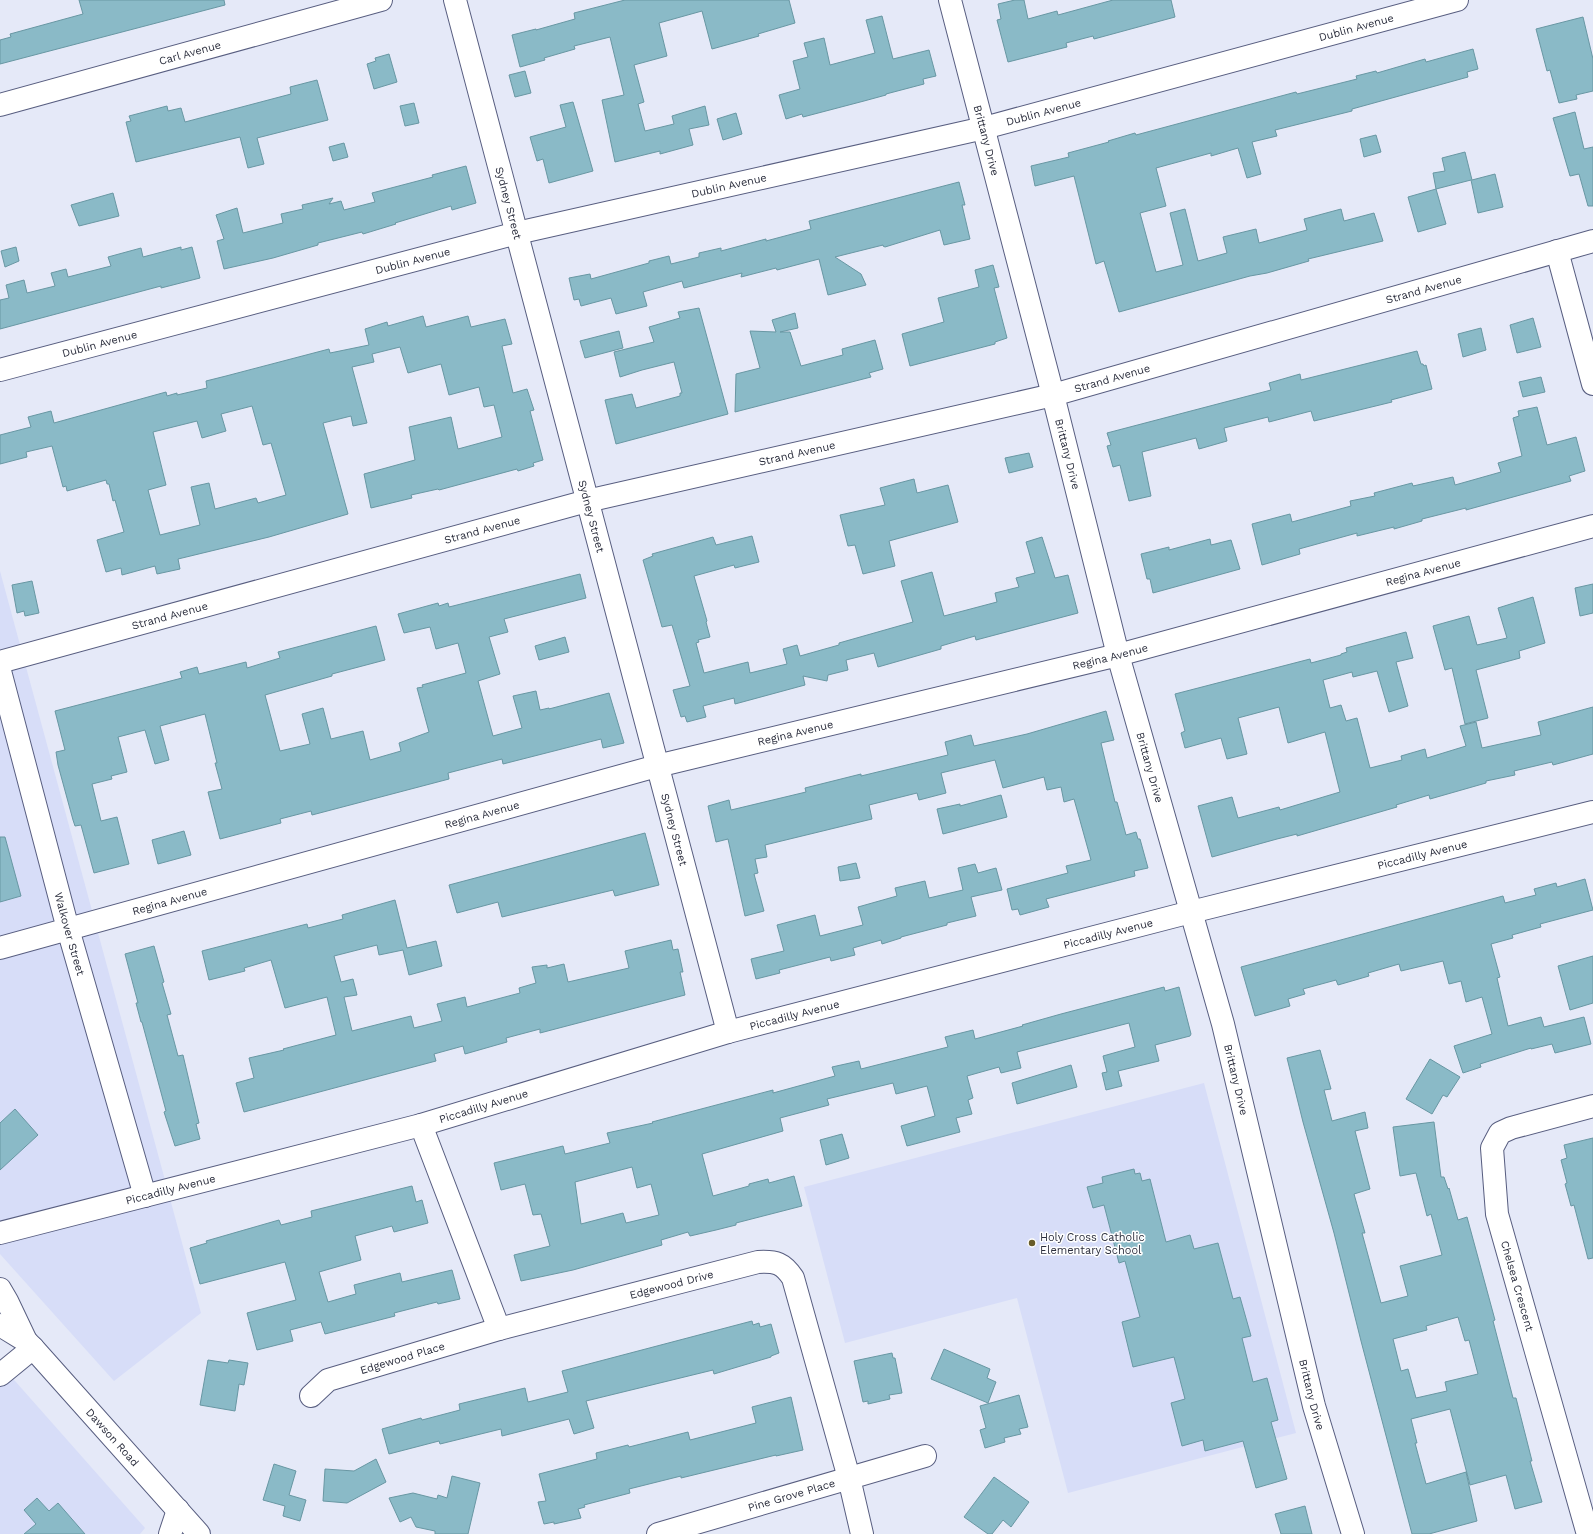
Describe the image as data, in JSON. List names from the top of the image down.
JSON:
{
  "streets": {
    "street": [
      "Dublin Avenue",
      "Carl Avenue",
      "Brittany Drive",
      "Sydney Street",
      "Strand Avenue",
      "Regina Avenue",
      "Piccadilly Avenue",
      "Walkover Street",
      "Edgewood Drive",
      "Chelsea Crescent",
      "Edgewood Place",
      "Dawson Road",
      "Pine Grove Place"
    ]
  },
  "crossings": [
    ["Dublin Avenue", "Brittany Drive"],
    ["Dublin Avenue", "Sydney Street"],
    ["Brittany Drive", "Strand Avenue"],
    ["Brittany Drive", "Regina Avenue"],
    ["Brittany Drive", "Piccadilly Avenue"],
    ["Sydney Street", "Strand Avenue"],
    ["Sydney Street", "Regina Avenue"],
    ["Sydney Street", "Piccadilly Avenue"],
    ["Regina Avenue", "Walkover Street"],
    ["Piccadilly Avenue", "Walkover Street"],
    ["Edgewood Drive", "Edgewood Place"],
    ["Edgewood Drive", "Pine Grove Place"]
  ],
  "places": ["Holy Cross Catholic Elementary School"]
}
